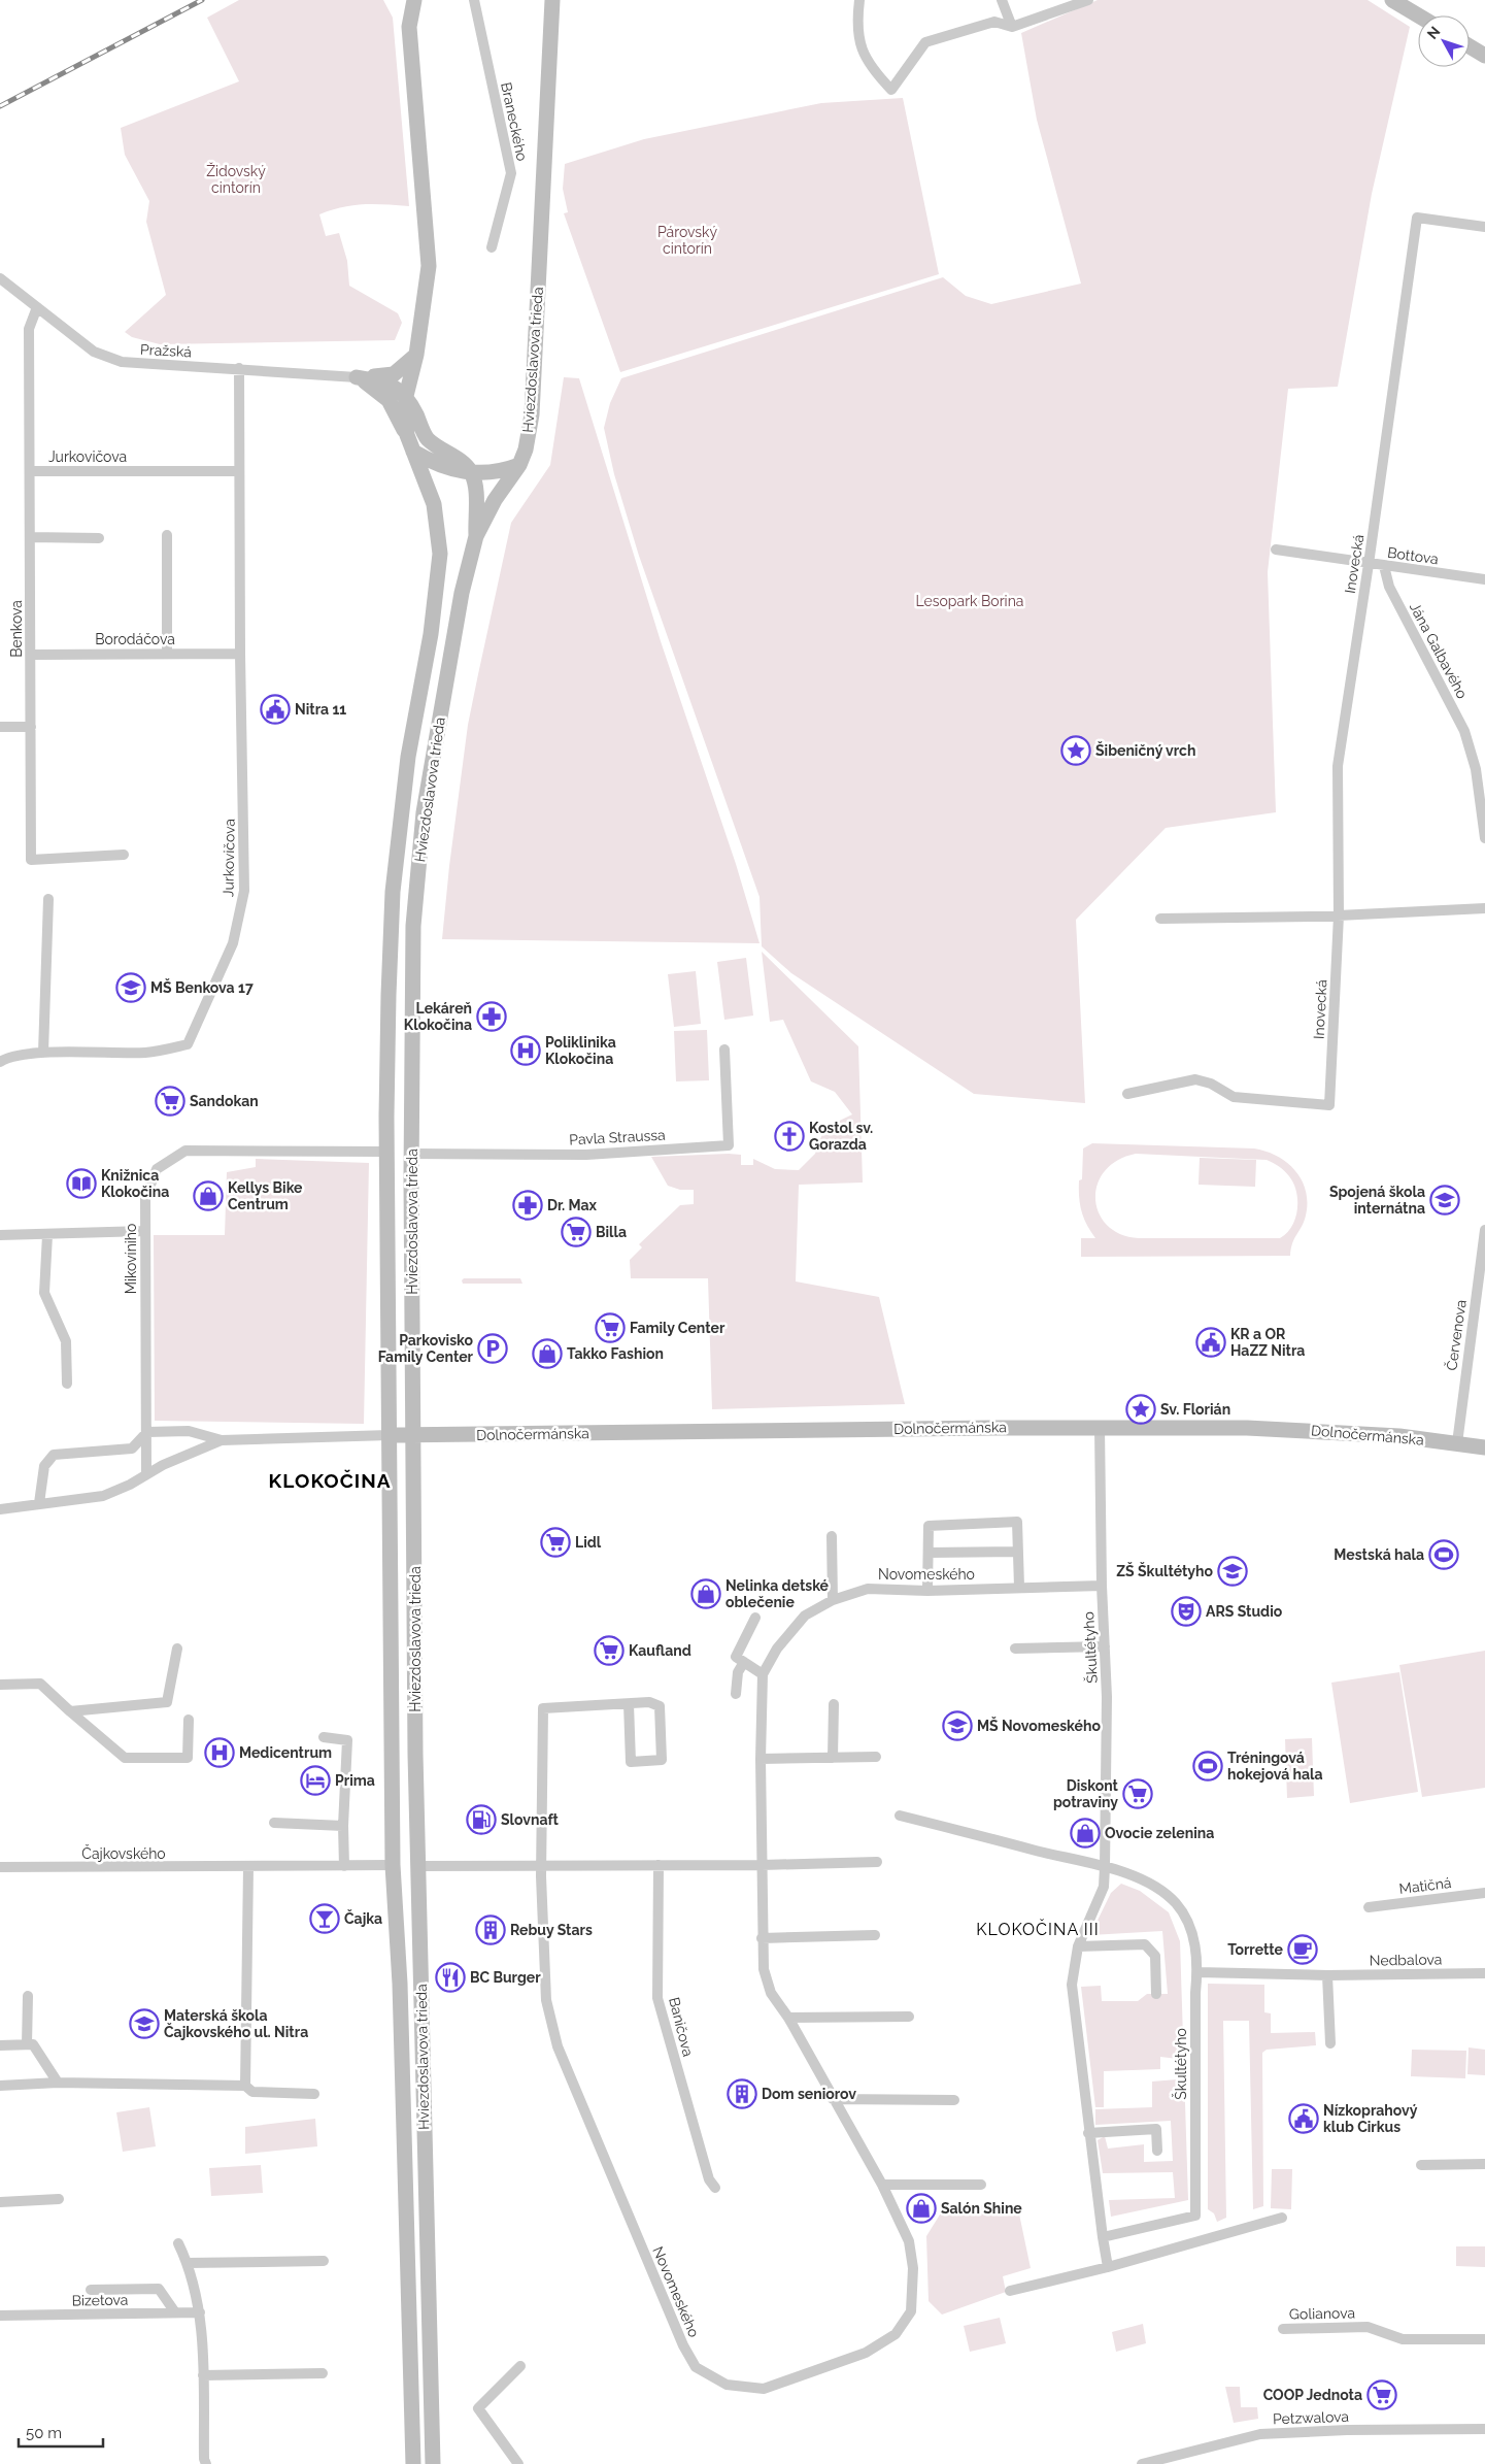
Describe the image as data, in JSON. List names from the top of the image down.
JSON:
{
  "streets": {
    "street": [
      "Braneckého",
      "Pražská",
      "Hviezdoslavova trieda",
      "Jurkovičova",
      "Bottova",
      "Inovecká",
      "Benkova",
      "Borodáčova",
      "Jána Galbavého",
      "Pavla Straussa",
      "Mikovíniho",
      "Červenova",
      "Dolnočermánska",
      "Novomeského",
      "Škultétyho",
      "Čajkovského",
      "Matičná",
      "Nedbalova",
      "Baničova",
      "Bizetova",
      "Golianova",
      "Petzwalova"
    ]
  },
  "crossings": [
    ["Pražská", "Jurkovičova"],
    ["Pražská", "Benkova"],
    ["Hviezdoslavova trieda", "Pavla Straussa"],
    ["Hviezdoslavova trieda", "Mikovíniho"],
    ["Hviezdoslavova trieda", "Dolnočermánska"],
    ["Hviezdoslavova trieda", "Čajkovského"],
    ["Jurkovičova", "Benkova"],
    ["Jurkovičova", "Borodáčova"],
    ["Bottova", "Inovecká"],
    ["Bottova", "Jána Galbavého"],
    ["Benkova", "Borodáčova"],
    ["Červenova", "Dolnočermánska"],
    ["Dolnočermánska", "Škultétyho"],
    ["Novomeského", "Škultétyho"],
    ["Škultétyho", "Nedbalova"]
  ],
  "districts": ["KLOKOČINA", "KLOKOČINA III"],
  "parks": ["Židovský cintorín", "Párovský cintorín", "Lesopark Borina"],
  "places": {
    "public building": ["Nitra 11", "KR a OR HaZZ Nitra", "Nízkoprahový klub Cirkus"],
    "place": ["Šibeničný vrch", "Sv. Florián"],
    "school or university": [
      "MŠ Benkova 17",
      "Spojená škola internátna",
      "ZŠ Škultétyho",
      "MŠ Novomeského",
      "Materská škola Čajkovského ul. Nitra"
    ],
    "pharmacy": ["Lekáreň Klokočina", "Dr. Max"],
    "hospital": ["Poliklinika Klokočina", "Medicentrum"],
    "supermarket": [
      "Sandokan",
      "Billa",
      "Family Center",
      "Lidl",
      "Kaufland",
      "Diskont potraviny",
      "COOP Jednota"
    ],
    "church": ["Kostol sv. Gorazda"],
    "library": ["Knižnica Klokočina"],
    "shop": [
      "Kellys Bike Centrum",
      "Takko Fashion",
      "Nelinka detské oblečenie",
      "Ovocie zelenina",
      "Salón Shine"
    ],
    "parking": ["Parkovisko Family Center"],
    "sports": ["Mestská hala", "Tréningová hokejová hala"],
    "theatre": ["ARS Studio"],
    "hotel": ["Prima"],
    "fuel station": ["Slovnaft"],
    "bar": ["Čajka"],
    "building": ["Rebuy Stars", "Dom seniorov"],
    "cafe": ["Torrette"],
    "restaurant": ["BC Burger"]
  },
  "scale_bar": "50 m",
  "north": "top left"
}
